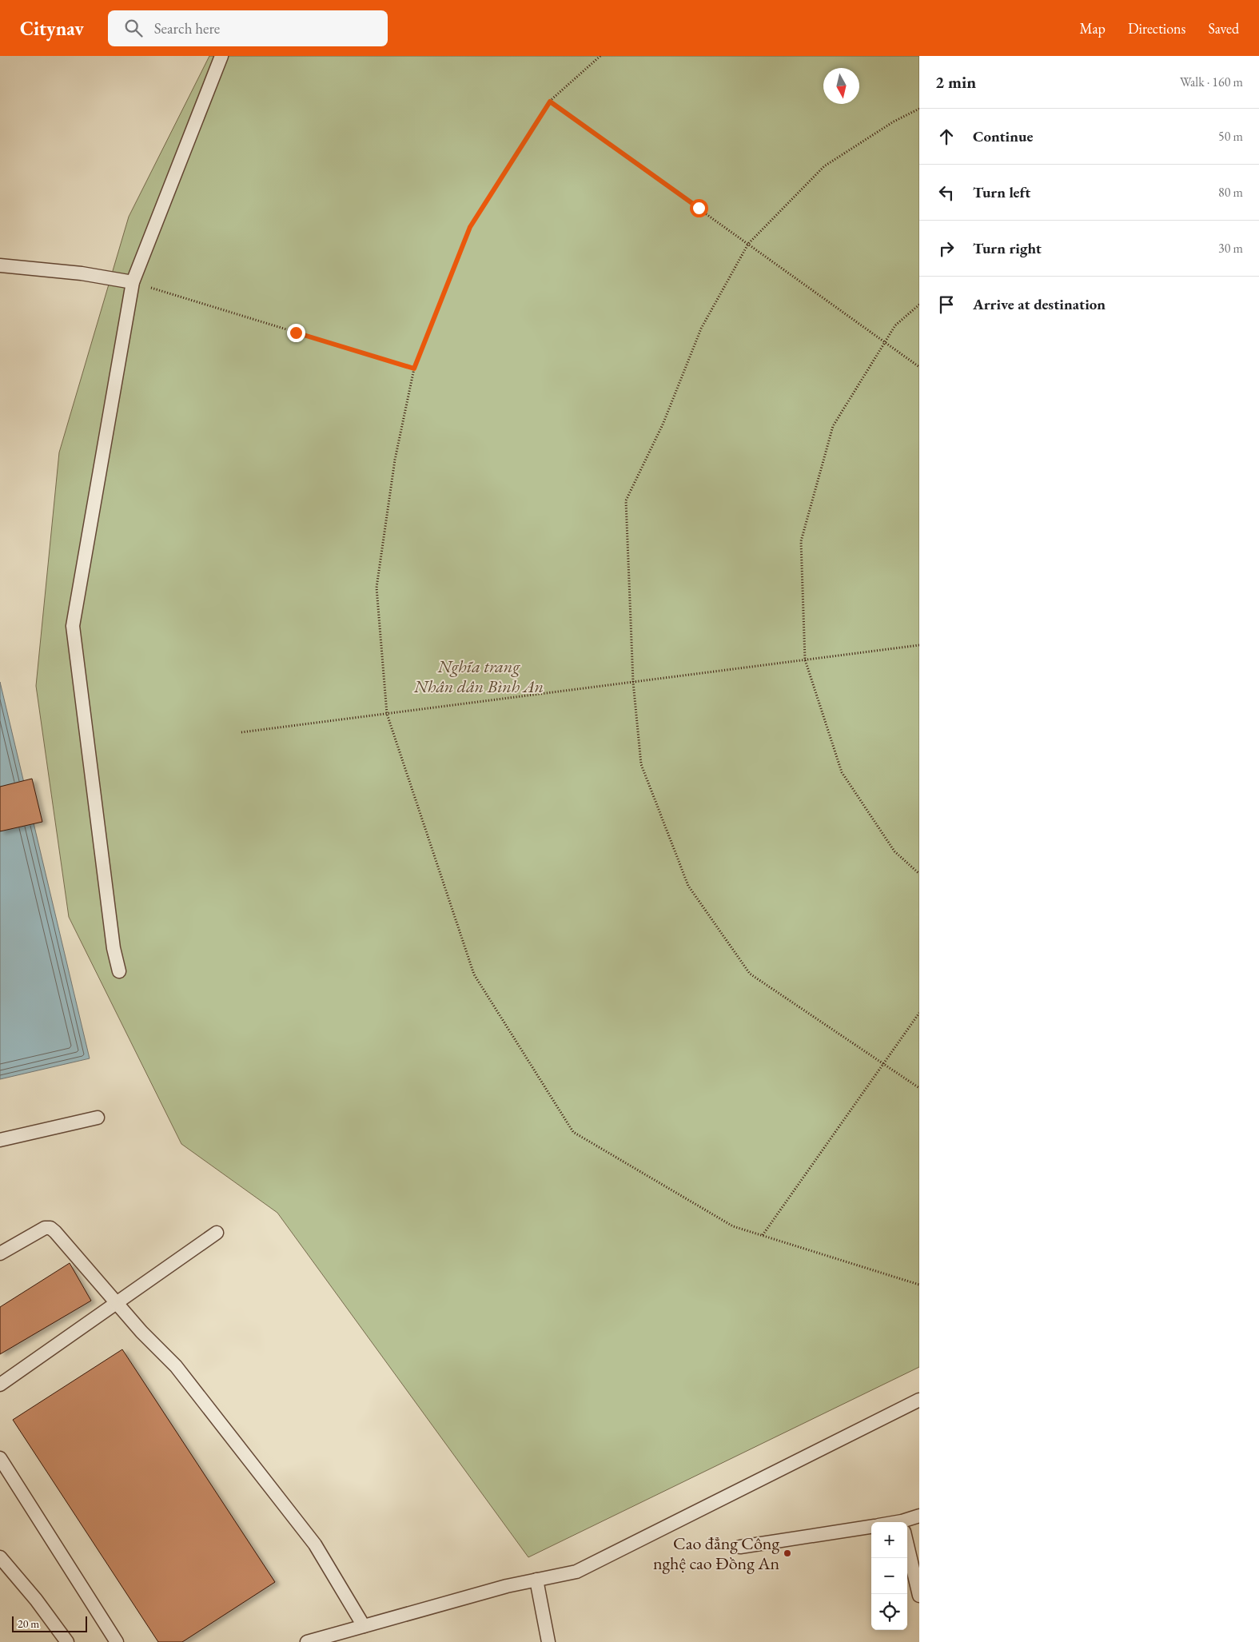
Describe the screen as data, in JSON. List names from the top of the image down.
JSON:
{
  "parks": ["Nghĩa trang Nhân dân Bình An"],
  "places": ["Cao đẳng Công nghệ cao Đồng An"],
  "scale_bar": "20 m",
  "north": "bottom",
  "page": {
    "header": "Citynav",
    "search": "Search here",
    "nav": ["Map", "Directions", "Saved"],
    "heading": ["2 min", "Walk · 160 m"],
    "list": [
      ["Continue", "50 m"],
      ["Turn left", "80 m"],
      ["Turn right", "30 m"],
      "Arrive at destination"
    ],
    "map_buttons": ["+", "−"],
    "scale": "20 m"
  }
}
